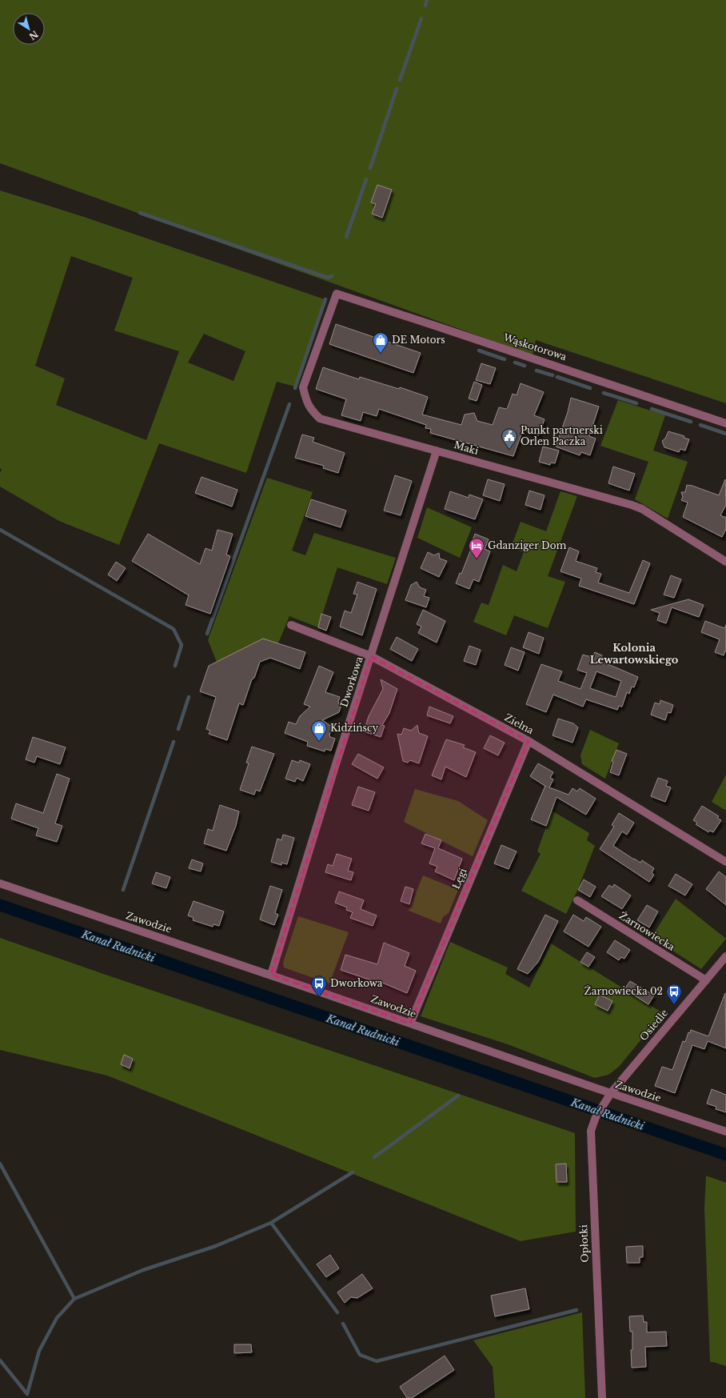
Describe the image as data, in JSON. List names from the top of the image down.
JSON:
{
  "streets": {
    "street": [
      "Wąskotorowa",
      "Maki",
      "Dworkowa",
      "Zielna",
      "Łęgi",
      "Zawodzie",
      "Żarnowiecka",
      "Osiedle",
      "Opłotki"
    ]
  },
  "crossings": [
    ["Wąskotorowa", "Maki"],
    ["Maki", "Dworkowa"],
    ["Dworkowa", "Zielna"],
    ["Dworkowa", "Zawodzie"],
    ["Zielna", "Łęgi"],
    ["Łęgi", "Zawodzie"],
    ["Zawodzie", "Osiedle"],
    ["Zawodzie", "Opłotki"],
    ["Żarnowiecka", "Osiedle"],
    ["Osiedle", "Opłotki"]
  ],
  "districts": ["Kolonia Lewartowskiego"],
  "water": ["Kanał Rudnicki"],
  "places": {
    "shop": ["DE Motors", "Kidzińscy"],
    "public building": ["Punkt partnerski Orlen Paczka"],
    "hotel": ["Gdanziger Dom"],
    "bus stop": ["Dworkowa", "Żarnowiecka 02"]
  },
  "north": "bottom right"
}
